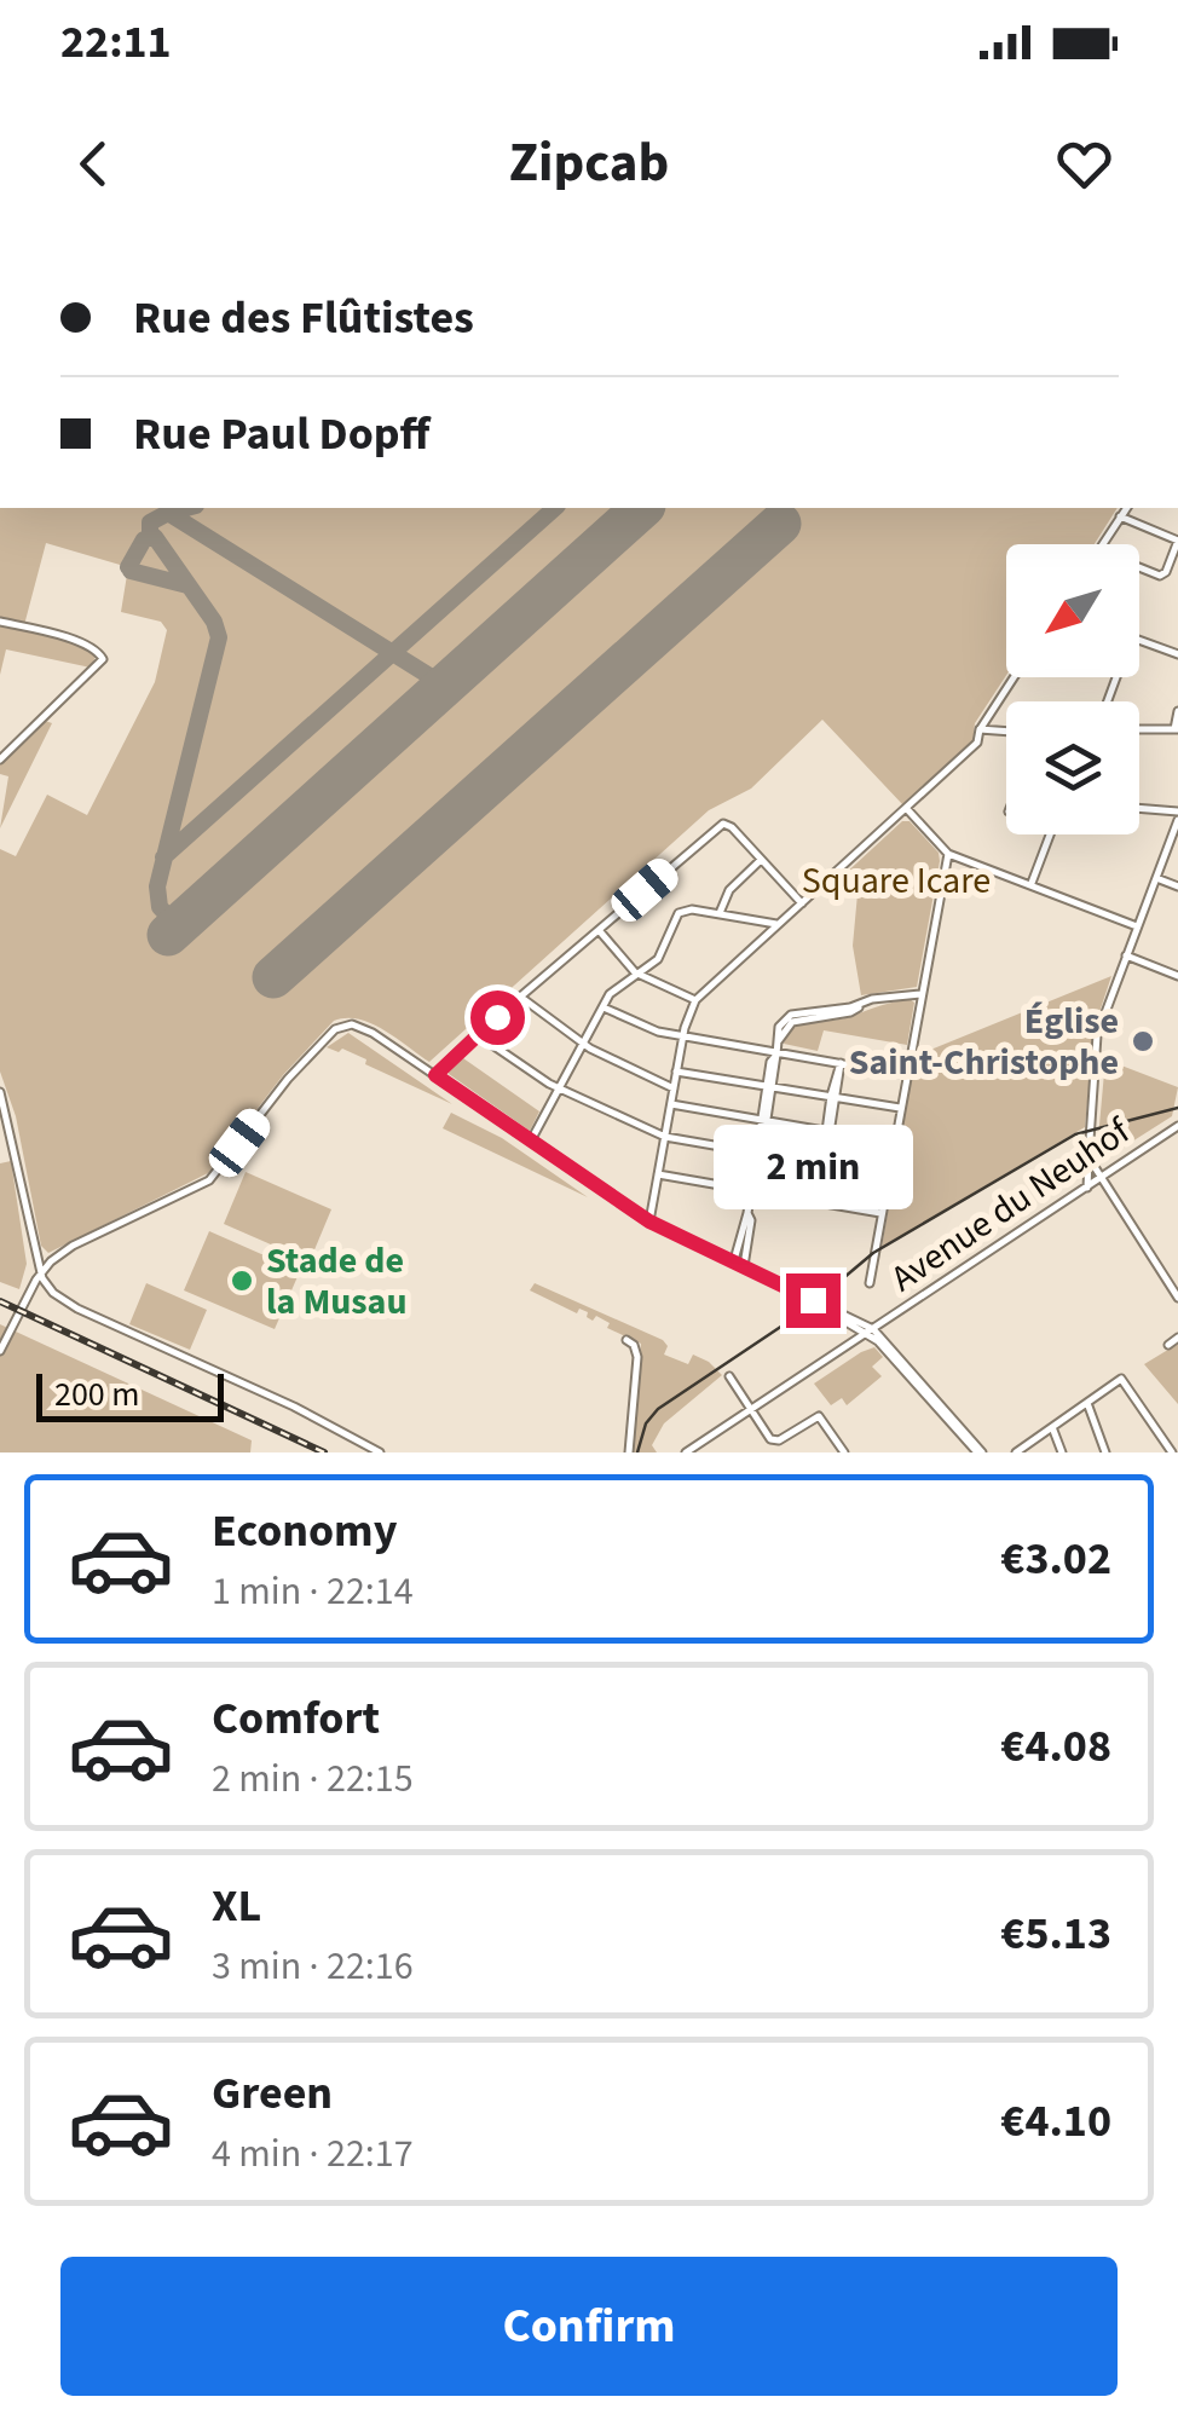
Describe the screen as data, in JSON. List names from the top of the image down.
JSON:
{
  "streets": {
    "street": ["Avenue du Neuhof"]
  },
  "parks": ["Square Icare"],
  "places": ["Église Saint-Christophe", "Stade de la Musau"],
  "scale_bar": "200 m",
  "north": "bottom left",
  "page": {
    "status": "22:11",
    "header": "Zipcab",
    "banner": ["Rue des Flûtistes", "Rue Paul Dopff"],
    "bubble": "2 min",
    "scale": "200 m",
    "list": [
      {
        "name": "Economy",
        "note": "1 min · 22:14",
        "value": "€3.02"
      },
      {
        "name": "Comfort",
        "note": "2 min · 22:15",
        "value": "€4.08"
      },
      {
        "name": "XL",
        "note": "3 min · 22:16",
        "value": "€5.13"
      },
      {
        "name": "Green",
        "note": "4 min · 22:17",
        "value": "€4.10"
      }
    ],
    "buttons": "Confirm"
  }
}
